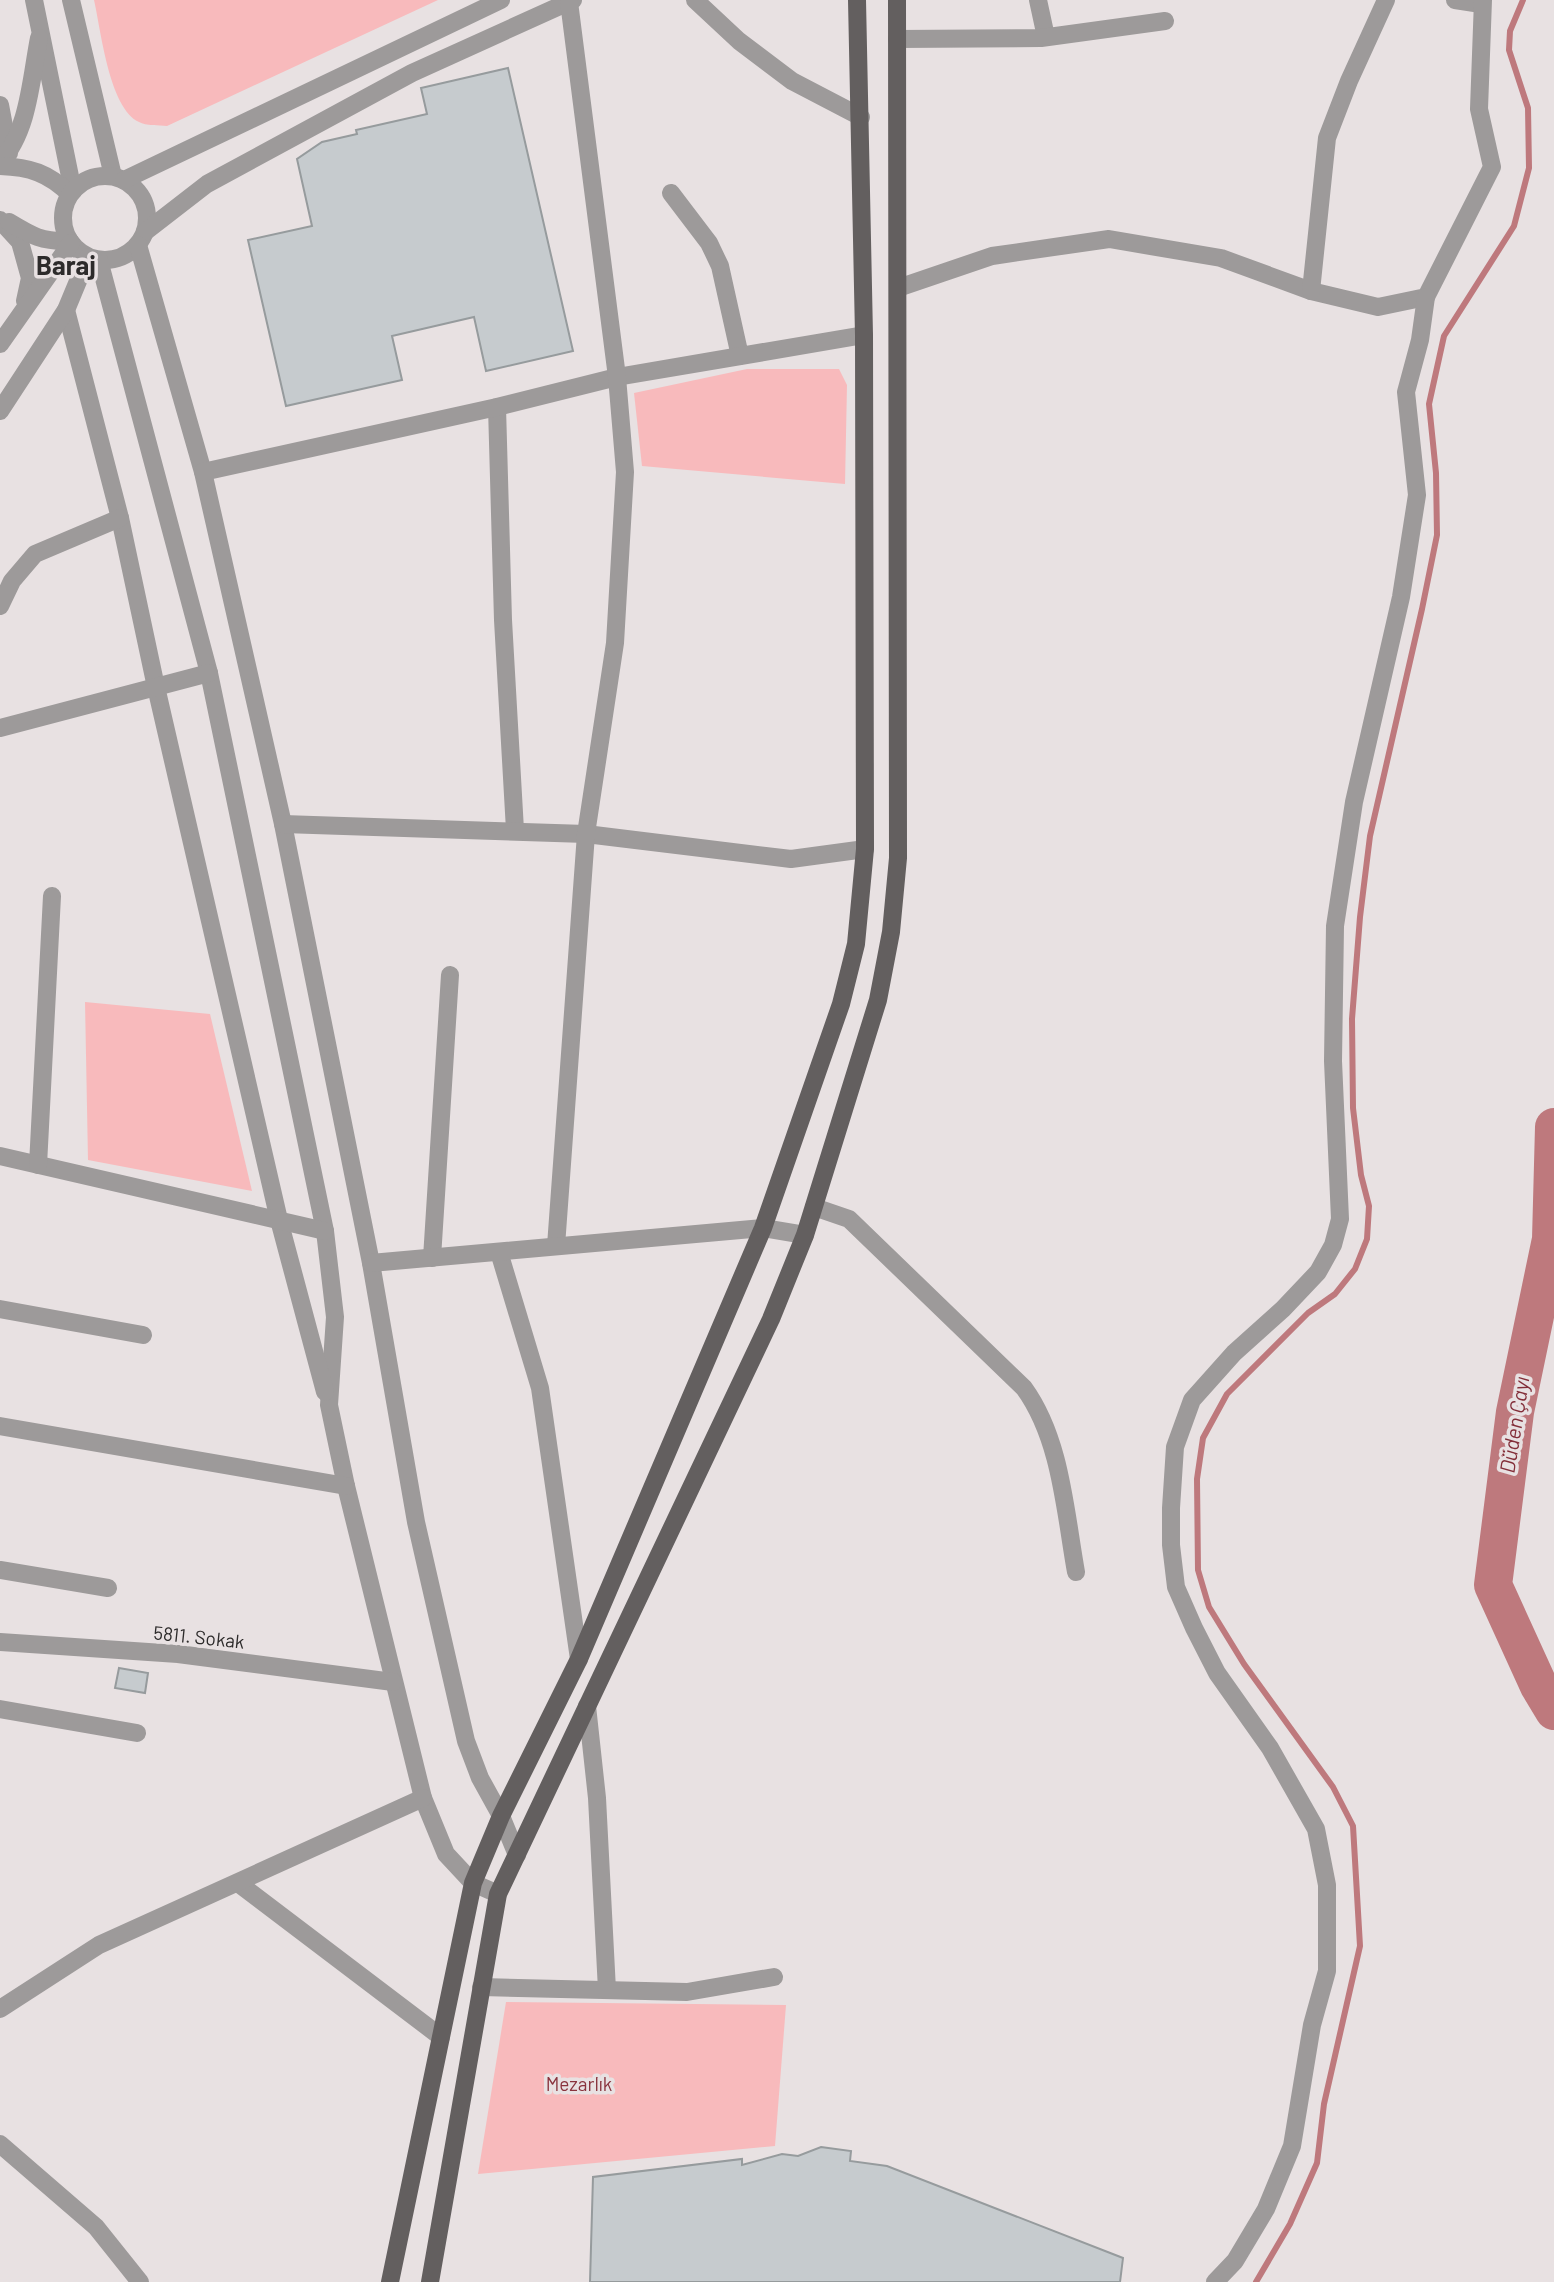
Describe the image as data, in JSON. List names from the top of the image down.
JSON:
{
  "streets": {
    "street": ["5811. Sokak"]
  },
  "districts": ["Baraj"],
  "water": ["Düden Çayı"],
  "parks": ["Mezarlık"]
}
